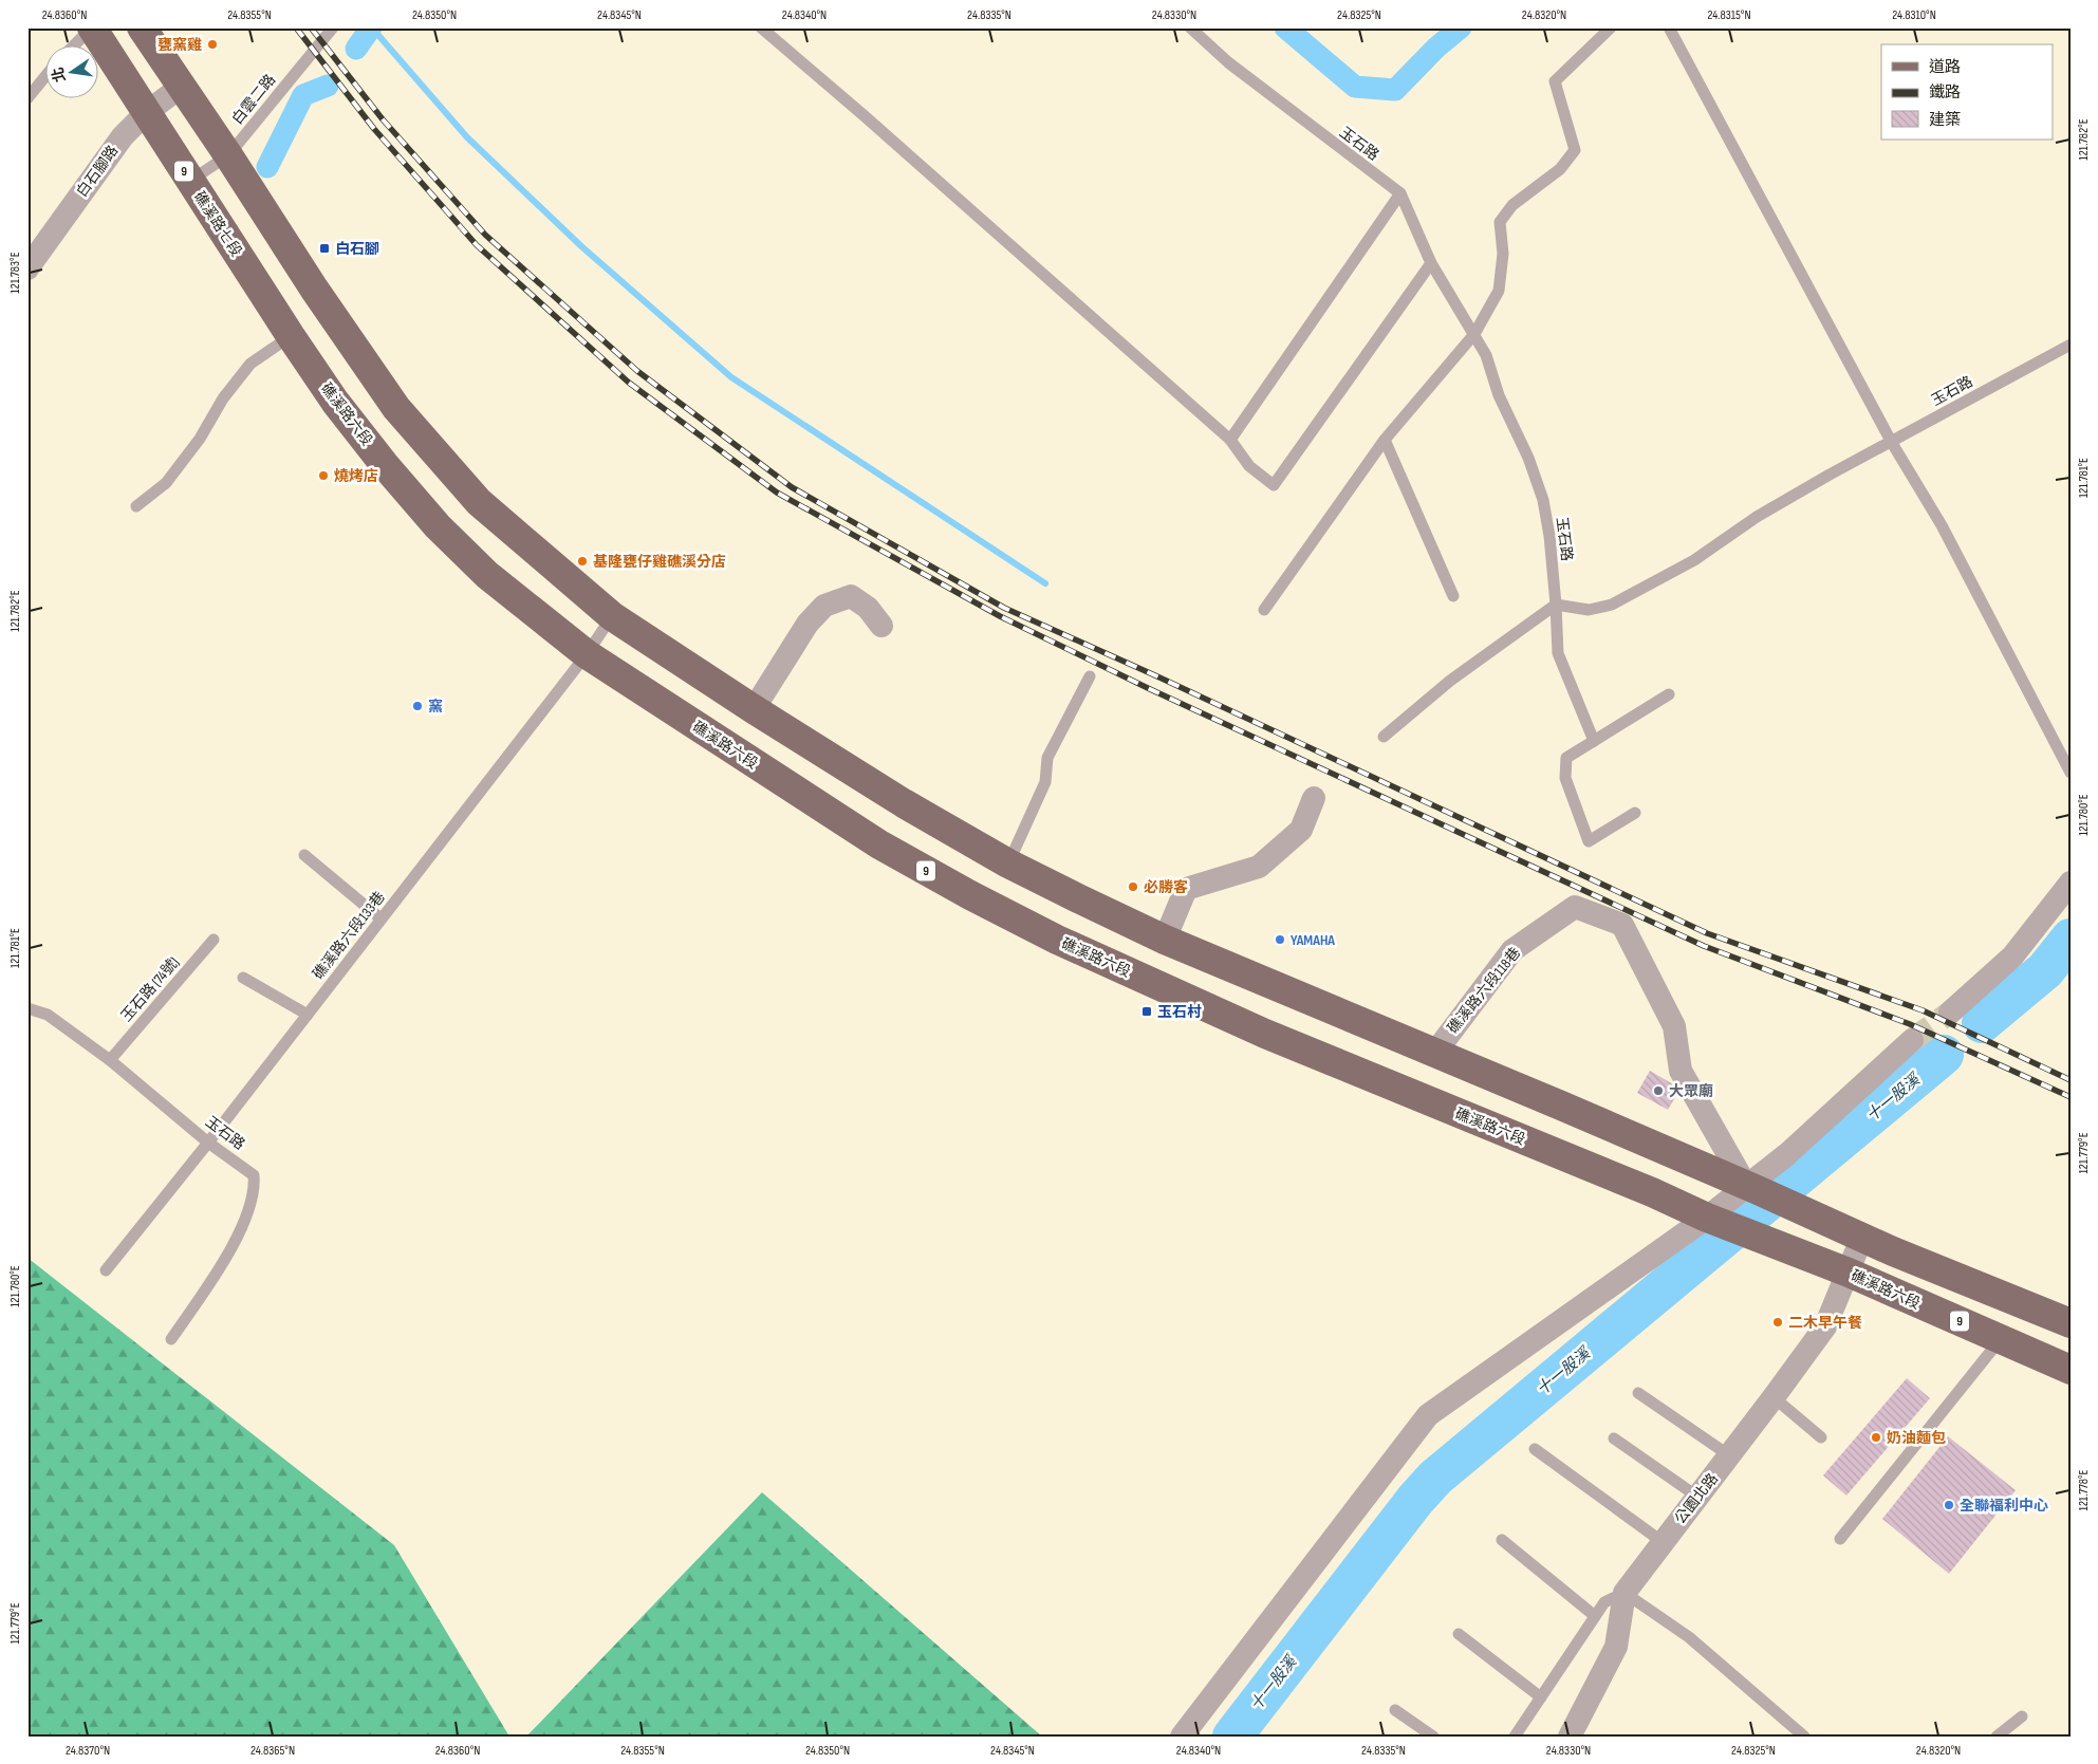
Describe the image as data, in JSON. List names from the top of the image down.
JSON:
{
  "streets": {
    "main road": ["9", "礁溪路七段", "礁溪路六段"],
    "street": ["白石腳路", "礁溪路六段118巷", "公園北路"],
    "lane": [
      "白雲二路",
      "玉石路",
      "礁溪路六段133巷",
      "玉石路 (74號)"
    ]
  },
  "crossings": [
    ["白雲二路", "礁溪路七段"],
    ["玉石路", "礁溪路六段133巷"],
    ["玉石路", "玉石路 (74號)"],
    ["白石腳路", "礁溪路七段"],
    ["礁溪路七段", "礁溪路六段"],
    ["礁溪路六段", "礁溪路六段133巷"],
    ["礁溪路六段", "公園北路"]
  ],
  "water": ["十一股溪"],
  "places": {
    "other": [
      "甕窯雞",
      "燒烤店",
      "基隆甕仔雞礁溪分店",
      "窯",
      "必勝客",
      "YAMAHA",
      "大眾廟",
      "二木早午餐",
      "奶油麵包",
      "全聯福利中心"
    ],
    "transit": ["白石腳", "玉石村"]
  },
  "legend": ["道路", "鐵路", "建築"],
  "north": "left",
  "coordinates": [
    "24.8360°N",
    "24.8355°N",
    "24.8350°N",
    "24.8345°N",
    "24.8340°N",
    "24.8335°N",
    "24.8330°N",
    "24.8325°N",
    "24.8320°N",
    "24.8315°N",
    "24.8310°N",
    "121.782°E",
    "121.783°E",
    "121.781°E",
    "121.780°E",
    "121.779°E",
    "121.778°E",
    "24.8370°N",
    "24.8365°N"
  ]
}
